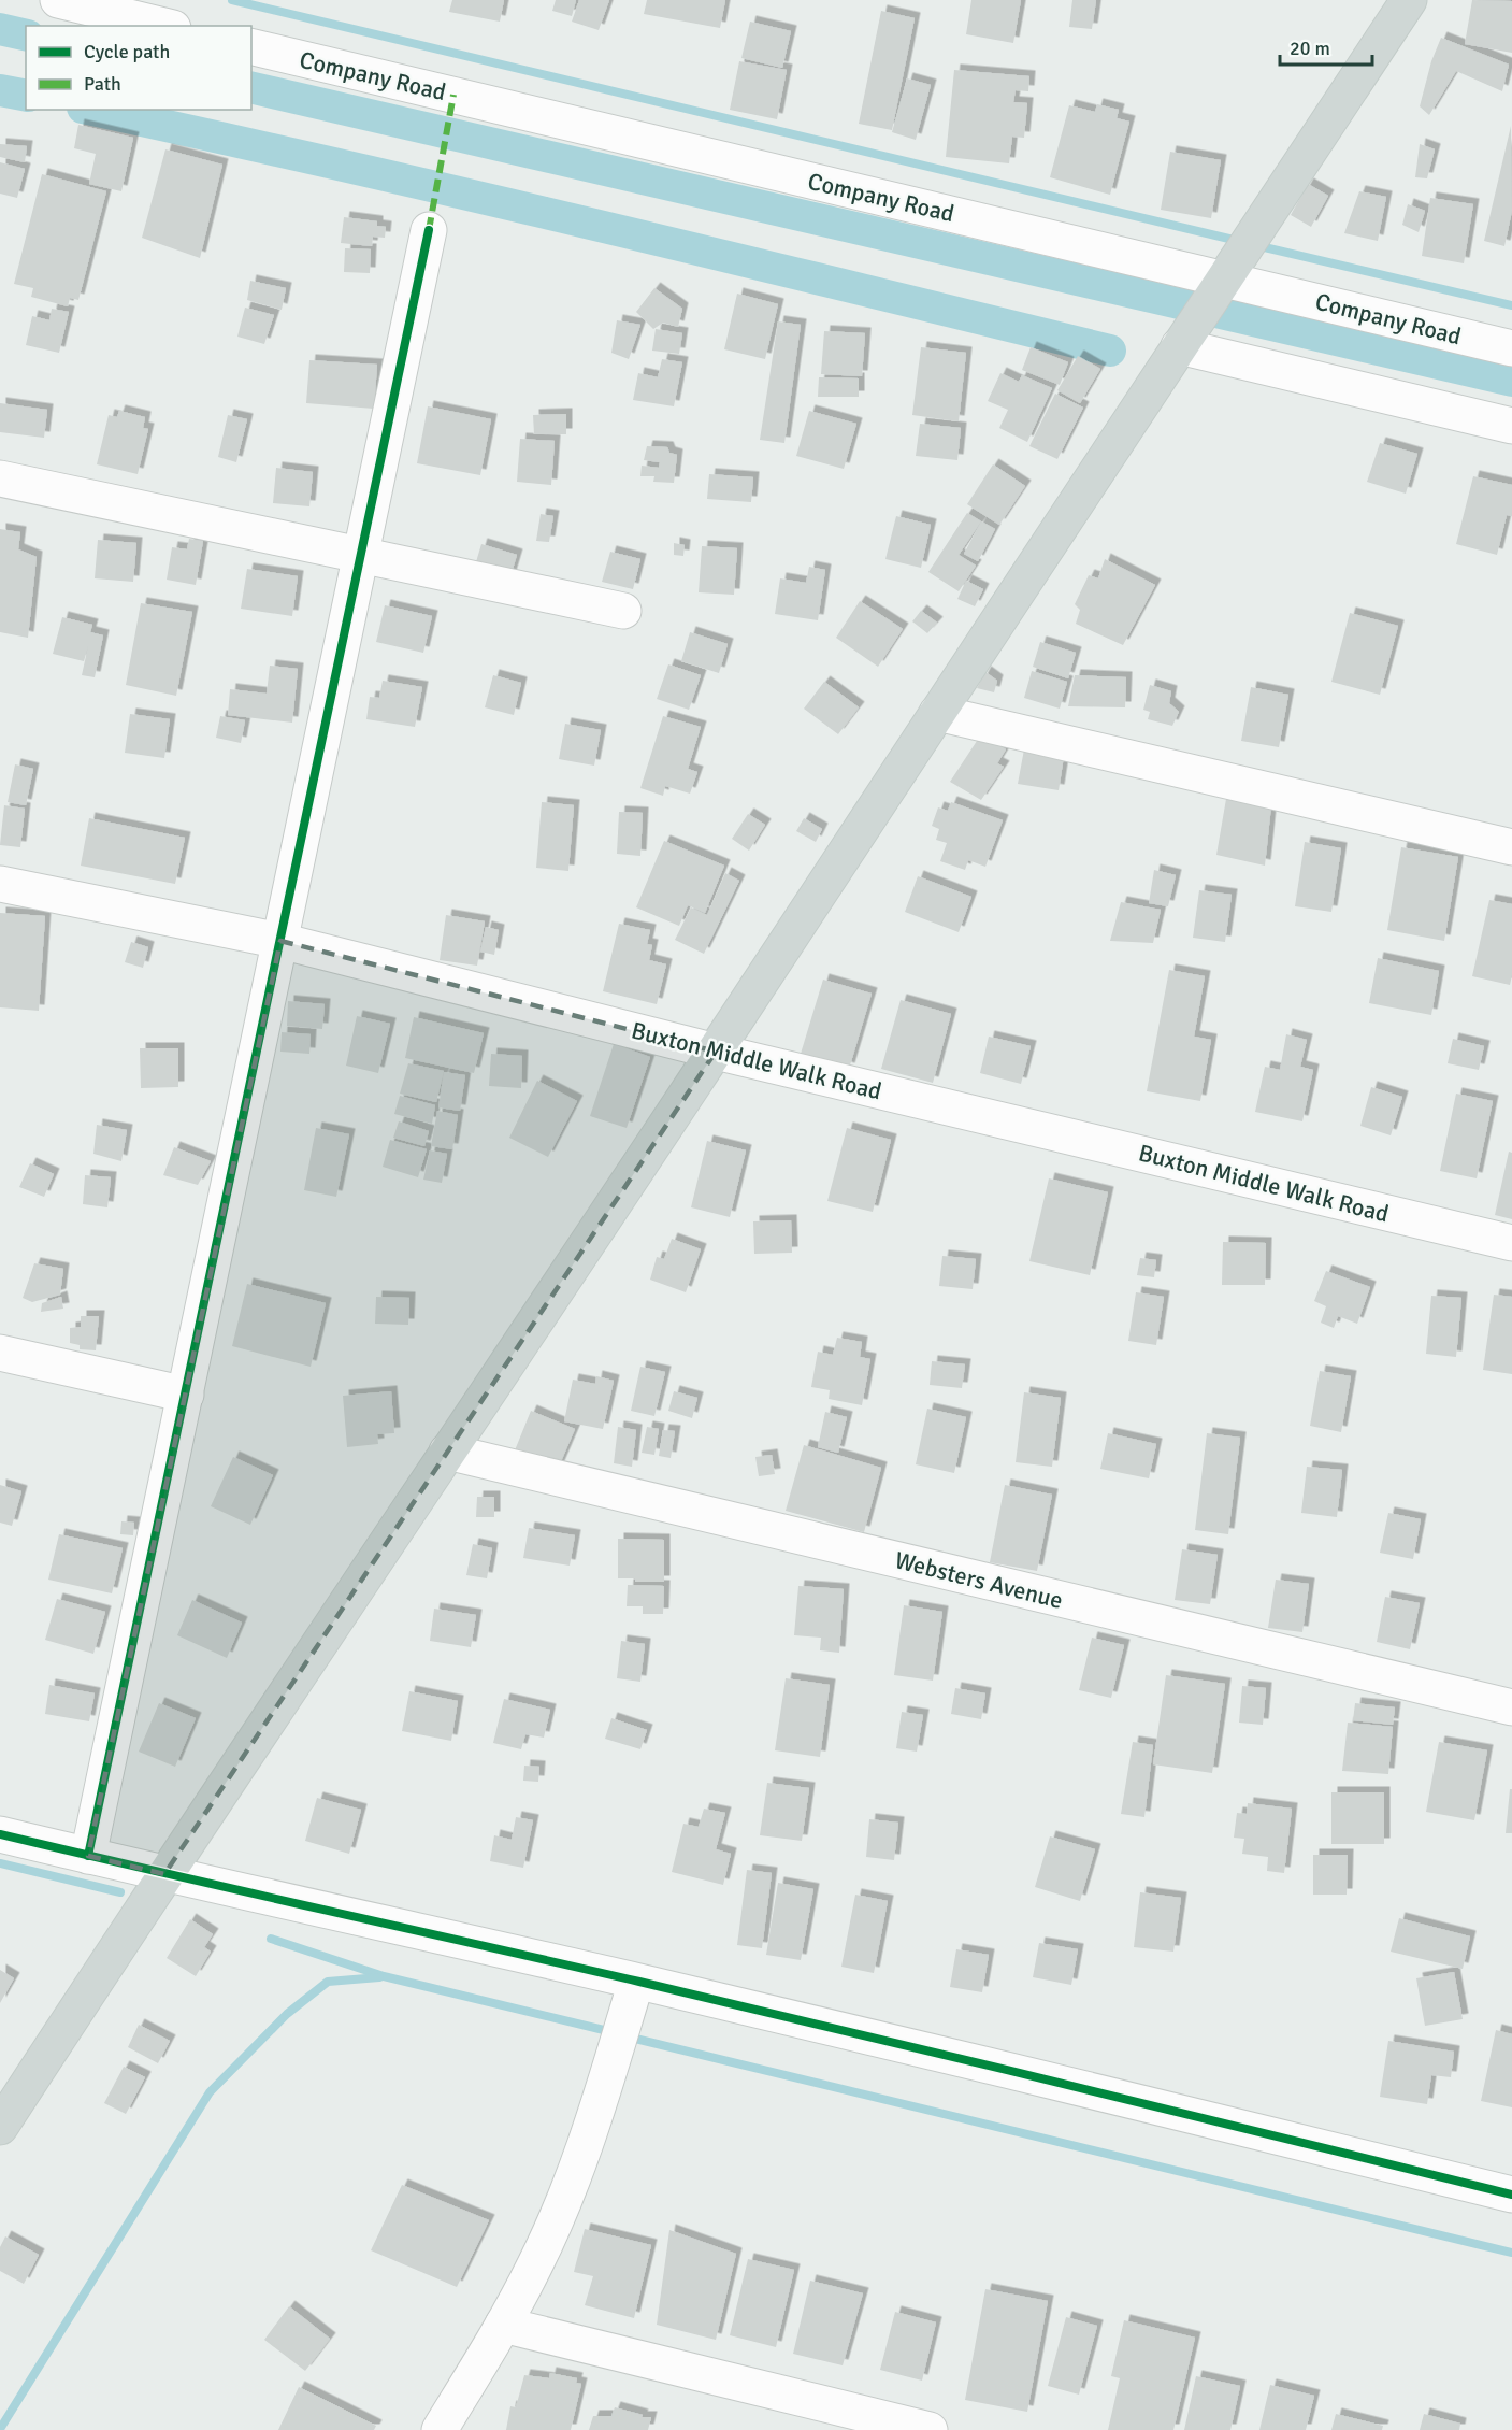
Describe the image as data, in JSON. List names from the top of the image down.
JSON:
{
  "streets": {
    "street": ["Company Road", "Buxton Middle Walk Road", "Websters Avenue"]
  },
  "legend": ["Cycle path", "Path"],
  "scale_bar": "20 m"
}
